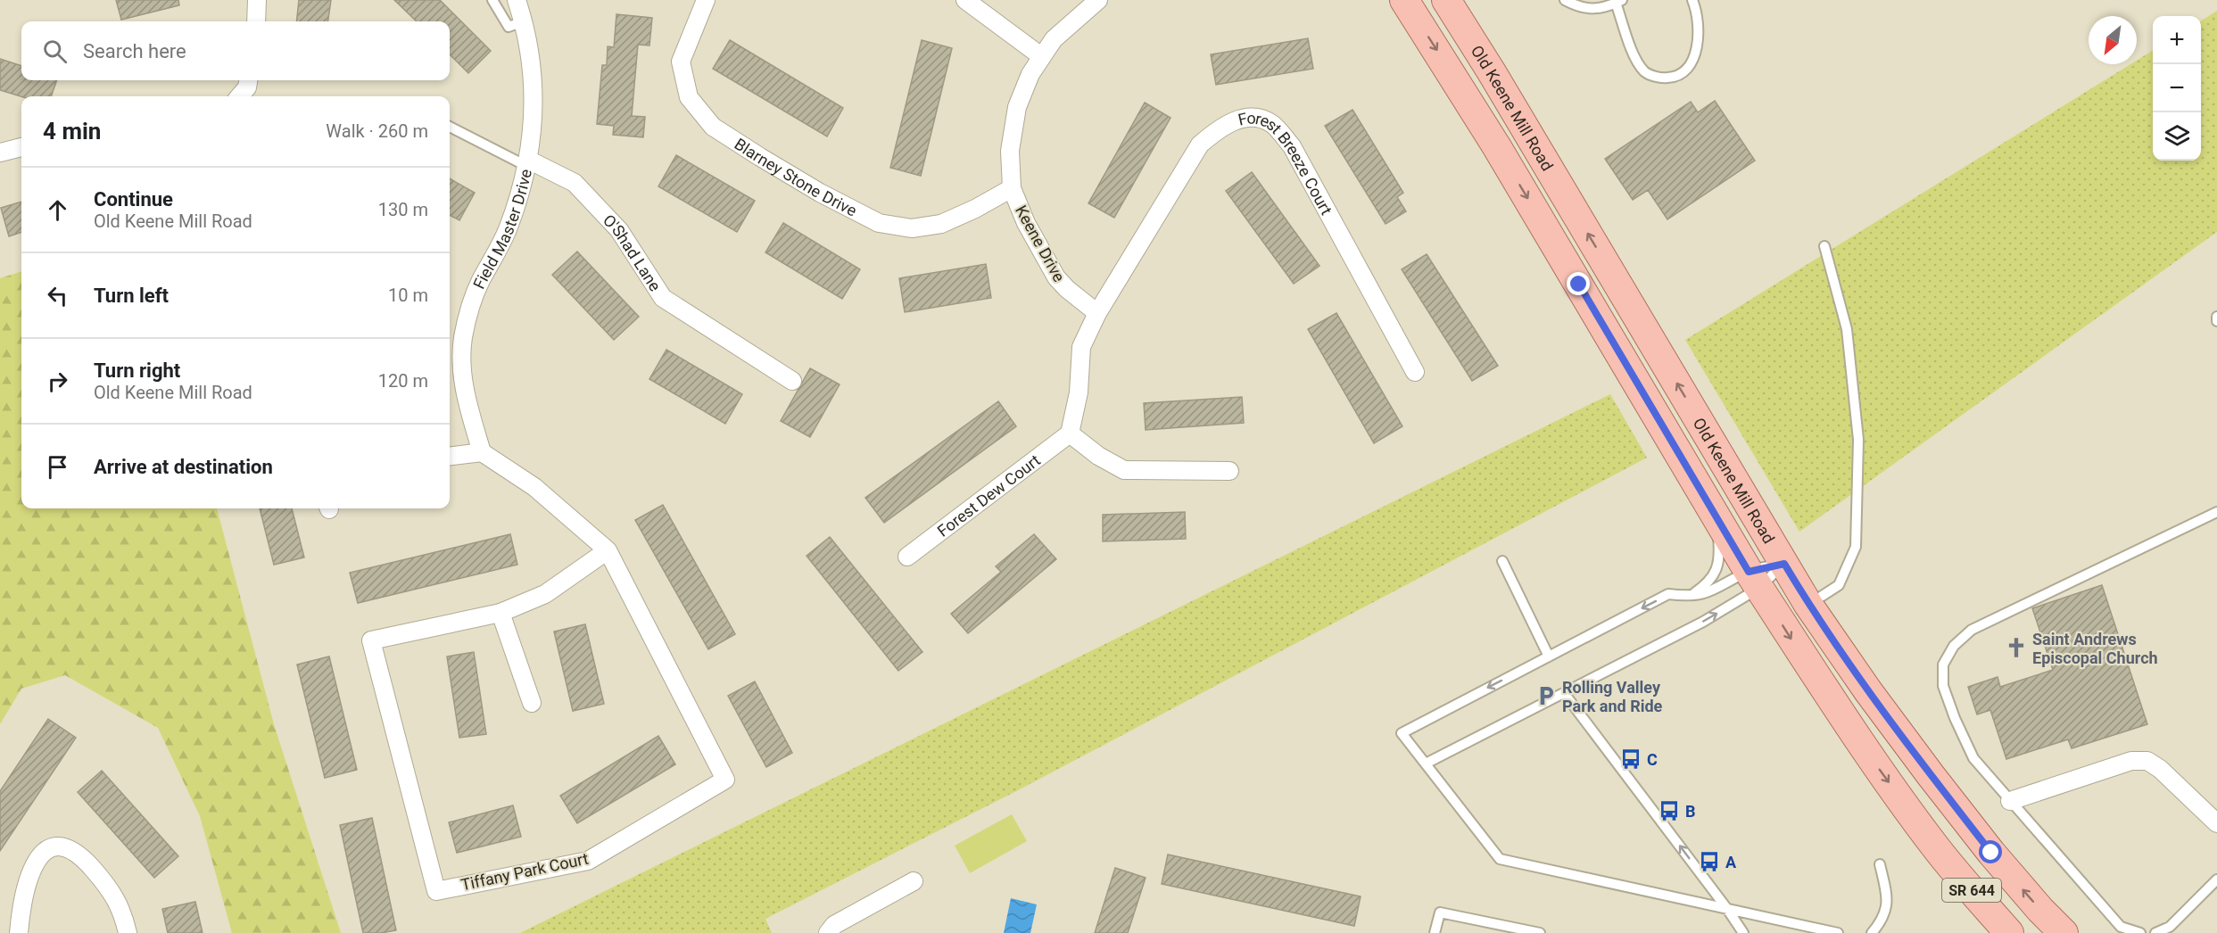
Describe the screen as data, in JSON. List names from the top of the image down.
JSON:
{
  "streets": {
    "main road": ["Old Keene Mill Road", "SR 644"],
    "street": [
      "Forest Breeze Court",
      "Blarney Stone Drive",
      "Field Master Drive",
      "Keene Drive",
      "O'Shad Lane",
      "Forest Dew Court",
      "Tiffany Park Court"
    ]
  },
  "crossings": [
    ["Forest Breeze Court", "Keene Drive"],
    ["Blarney Stone Drive", "Keene Drive"],
    ["Field Master Drive", "O'Shad Lane"],
    ["Field Master Drive", "Tiffany Park Court"]
  ],
  "places": {
    "church": ["Saint Andrews Episcopal Church"],
    "parking": ["Rolling Valley Park and Ride"],
    "bus stop": ["C", "B", "A"]
  },
  "north": "bottom left",
  "page": {
    "map_buttons": ["+", "−"],
    "search": "Search here",
    "heading": ["4 min", "Walk · 260 m"],
    "list": [
      ["Continue", "Old Keene Mill Road", "130 m"],
      ["Turn left", "10 m"],
      ["Turn right", "Old Keene Mill Road", "120 m"],
      "Arrive at destination"
    ]
  }
}
